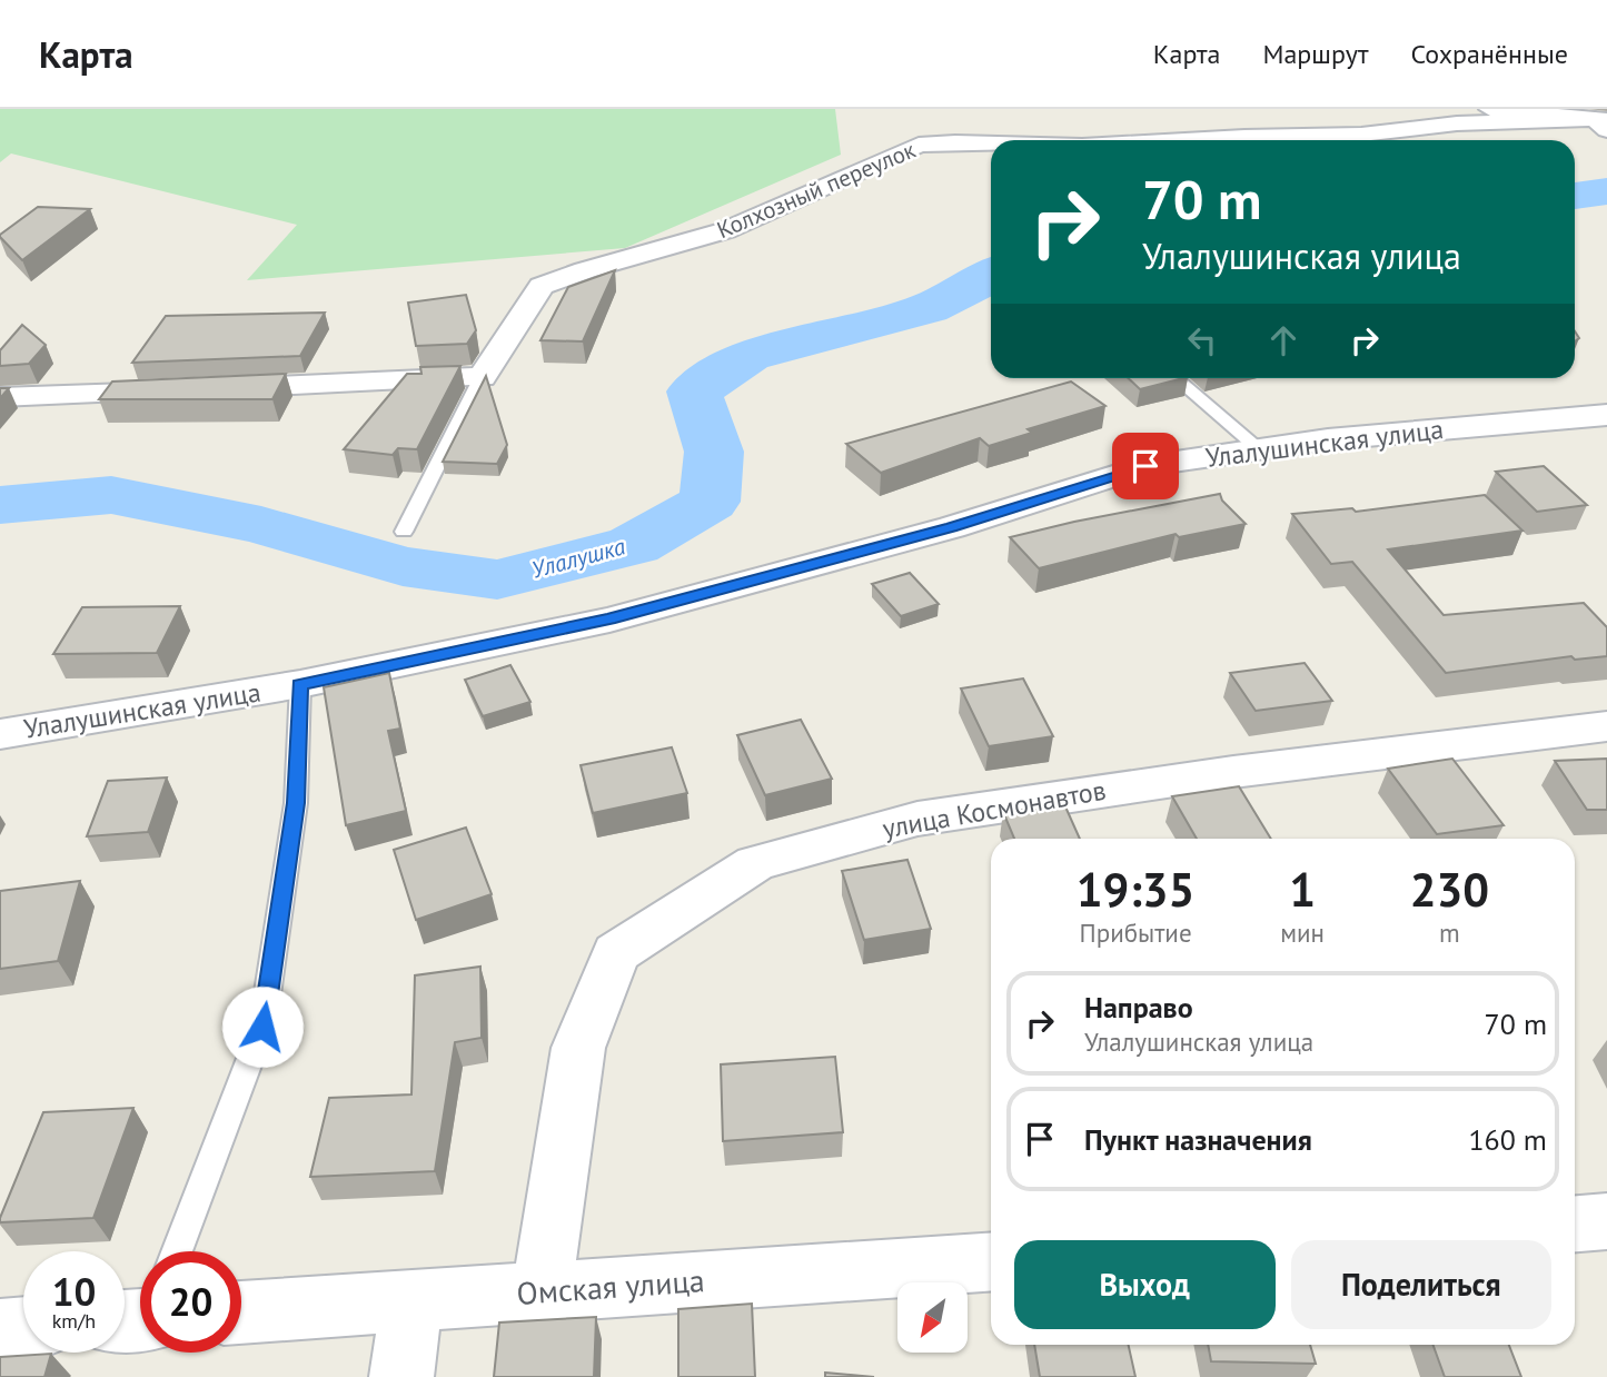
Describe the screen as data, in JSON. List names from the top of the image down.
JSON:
{
  "streets": {
    "street": [
      "Колхозный переулок",
      "Улалушинская улица",
      "улица Космонавтов",
      "Омская улица"
    ]
  },
  "crossings": [
    ["улица Космонавтов", "Омская улица"]
  ],
  "water": ["Улалушка"],
  "north": "bottom left",
  "page": {
    "header": "Карта",
    "nav": ["Карта", "Маршрут", "Сохранённые"],
    "turn": ["70 m", "Улалушинская улица"],
    "eta": [
      "19:35",
      "Прибытие",
      "1",
      "мин",
      "230",
      "m"
    ],
    "list": [
      {
        "name": "Направо",
        "note": "Улалушинская улица",
        "value": "70 m"
      },
      {
        "name": "Пункт назначения",
        "value": "160 m"
      }
    ],
    "buttons": ["Выход", "Поделиться"],
    "speed": "10 km/h",
    "limit": "20"
  }
}
